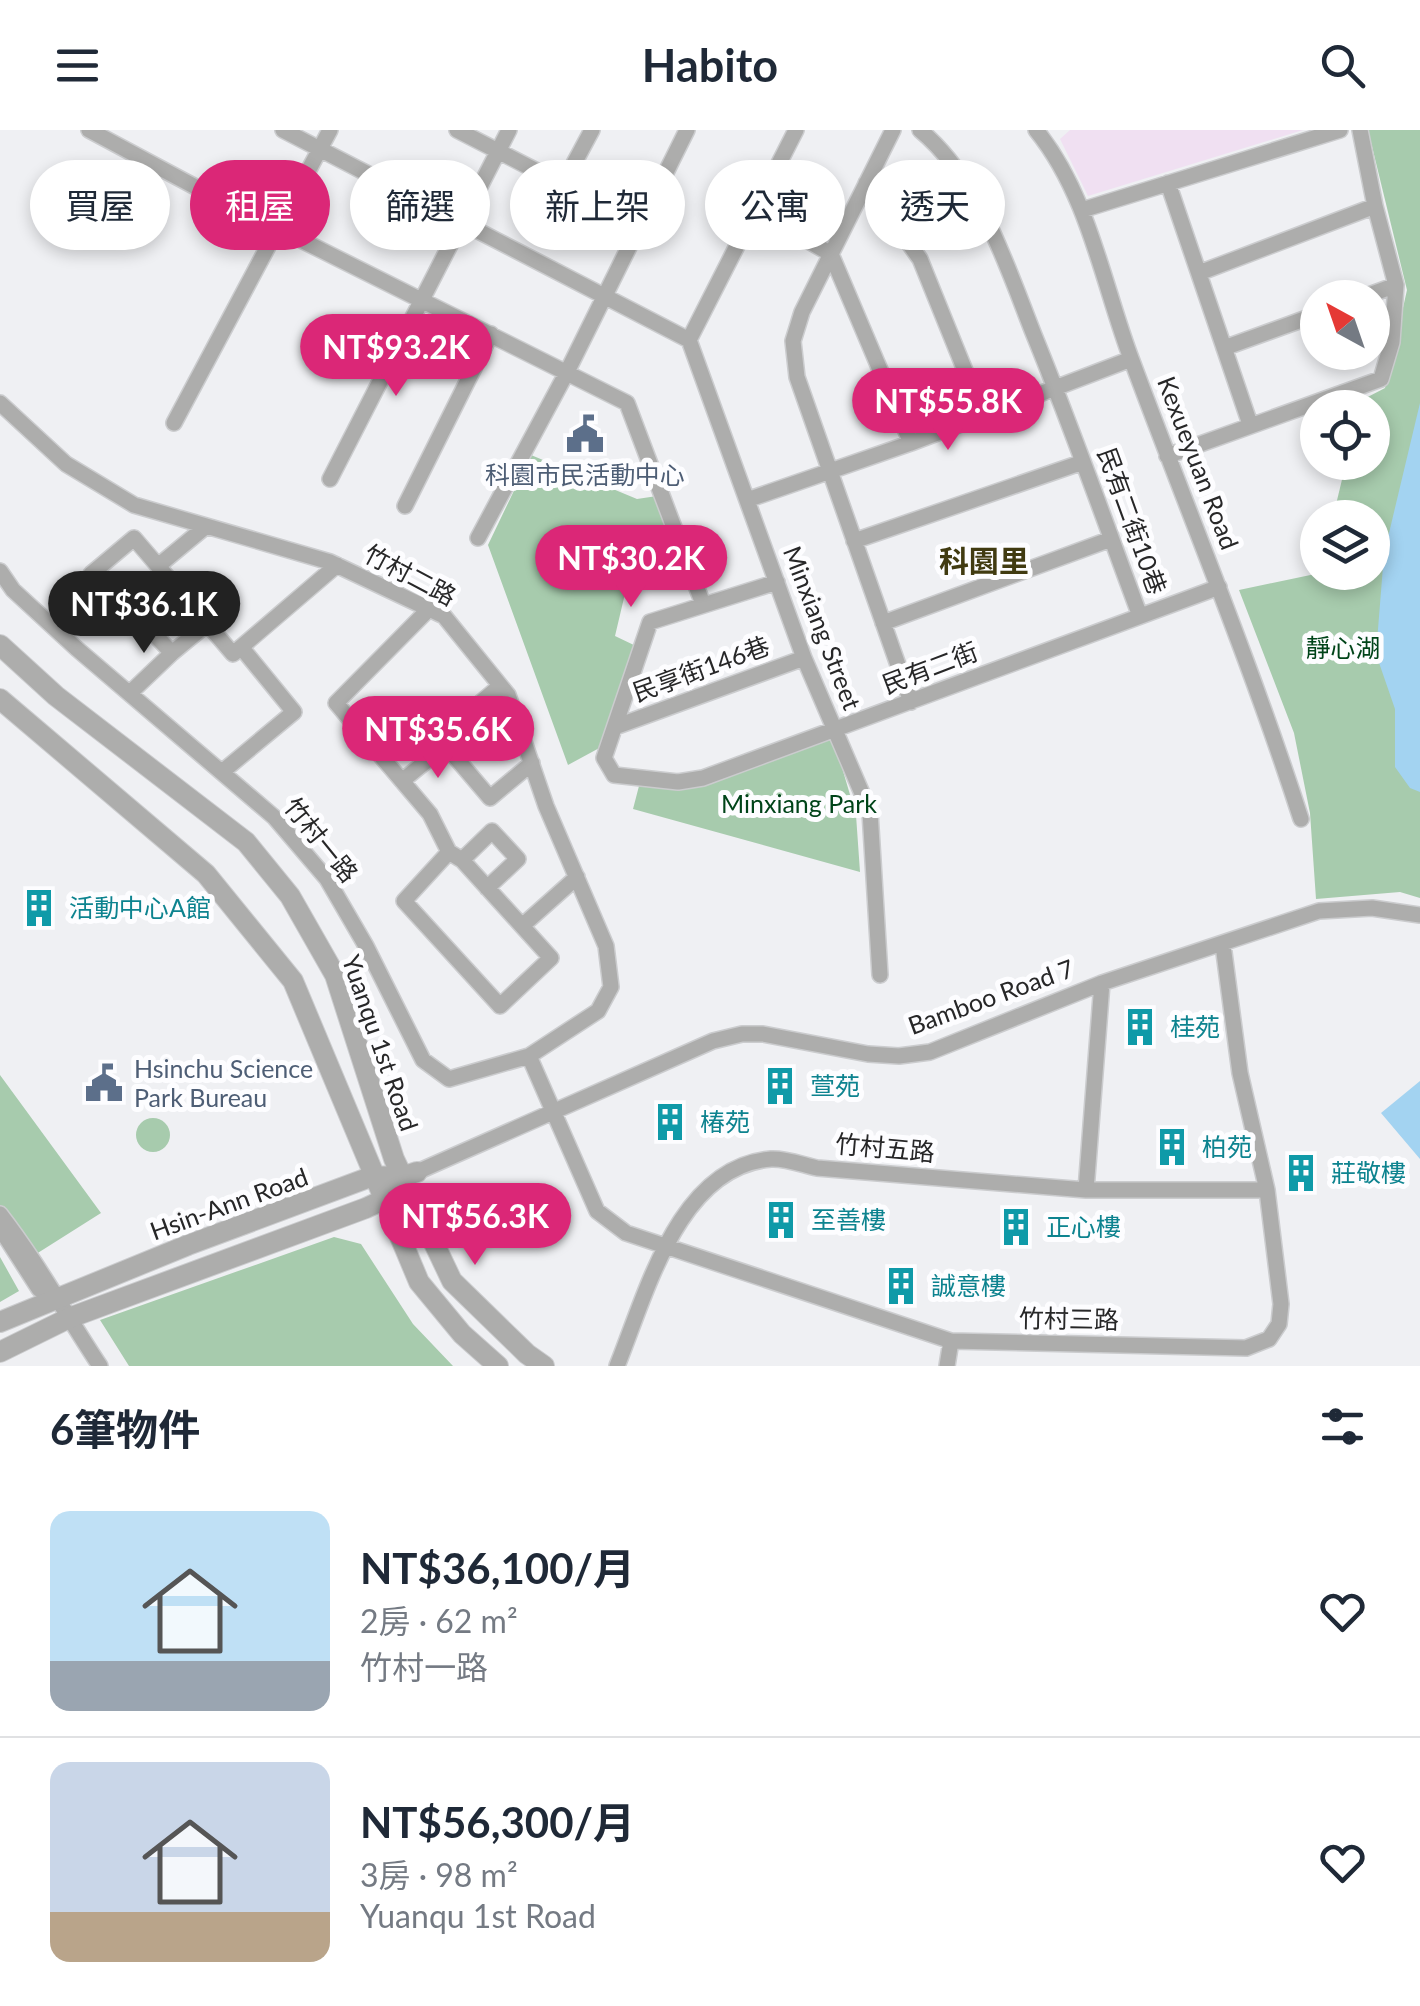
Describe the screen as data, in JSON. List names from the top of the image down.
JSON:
{
  "streets": {
    "street": [
      "Kexueyuan Road",
      "民有二街10巷",
      "竹村二路",
      "Minxiang Street",
      "民有二街",
      "民享街146巷",
      "竹村一路",
      "Bamboo Road 7",
      "Yuanqu 1st Road",
      "竹村五路",
      "Hsin-Ann Road",
      "竹村三路"
    ]
  },
  "crossings": [
    ["Kexueyuan Road", "民有二街"],
    ["民有二街10巷", "民有二街"],
    ["竹村二路", "竹村一路"],
    ["Minxiang Street", "民有二街"],
    ["Minxiang Street", "民享街146巷"],
    ["民有二街", "民享街146巷"],
    ["Bamboo Road 7", "Yuanqu 1st Road"],
    ["Bamboo Road 7", "Hsin-Ann Road"],
    ["Bamboo Road 7", "竹村三路"],
    ["Yuanqu 1st Road", "Hsin-Ann Road"],
    ["竹村五路", "竹村三路"]
  ],
  "districts": ["科園里"],
  "parks": ["靜心湖", "Minxiang Park"],
  "places": {
    "public building": ["科園市民活動中心", "Hsinchu Science Park Bureau"],
    "building": [
      "活動中心A館",
      "桂苑",
      "萱苑",
      "椿苑",
      "柏苑",
      "莊敬樓",
      "至善樓",
      "正心樓",
      "誠意樓"
    ]
  },
  "north": "top left",
  "page": {
    "header": "Habito",
    "chip": [
      "買屋",
      "租屋",
      "篩選",
      "新上架",
      "公寓",
      "透天"
    ],
    "price": [
      "NT$93.2K",
      "NT$55.8K",
      "NT$30.2K",
      "NT$36.1K",
      "NT$35.6K",
      "NT$56.3K"
    ],
    "heading": "6筆物件",
    "list": [
      {
        "name": "NT$36,100/月",
        "note": "2房 · 62 m² · 竹村一路"
      },
      {
        "name": "NT$56,300/月",
        "note": "3房 · 98 m² · Yuanqu 1st Road"
      }
    ]
  }
}
